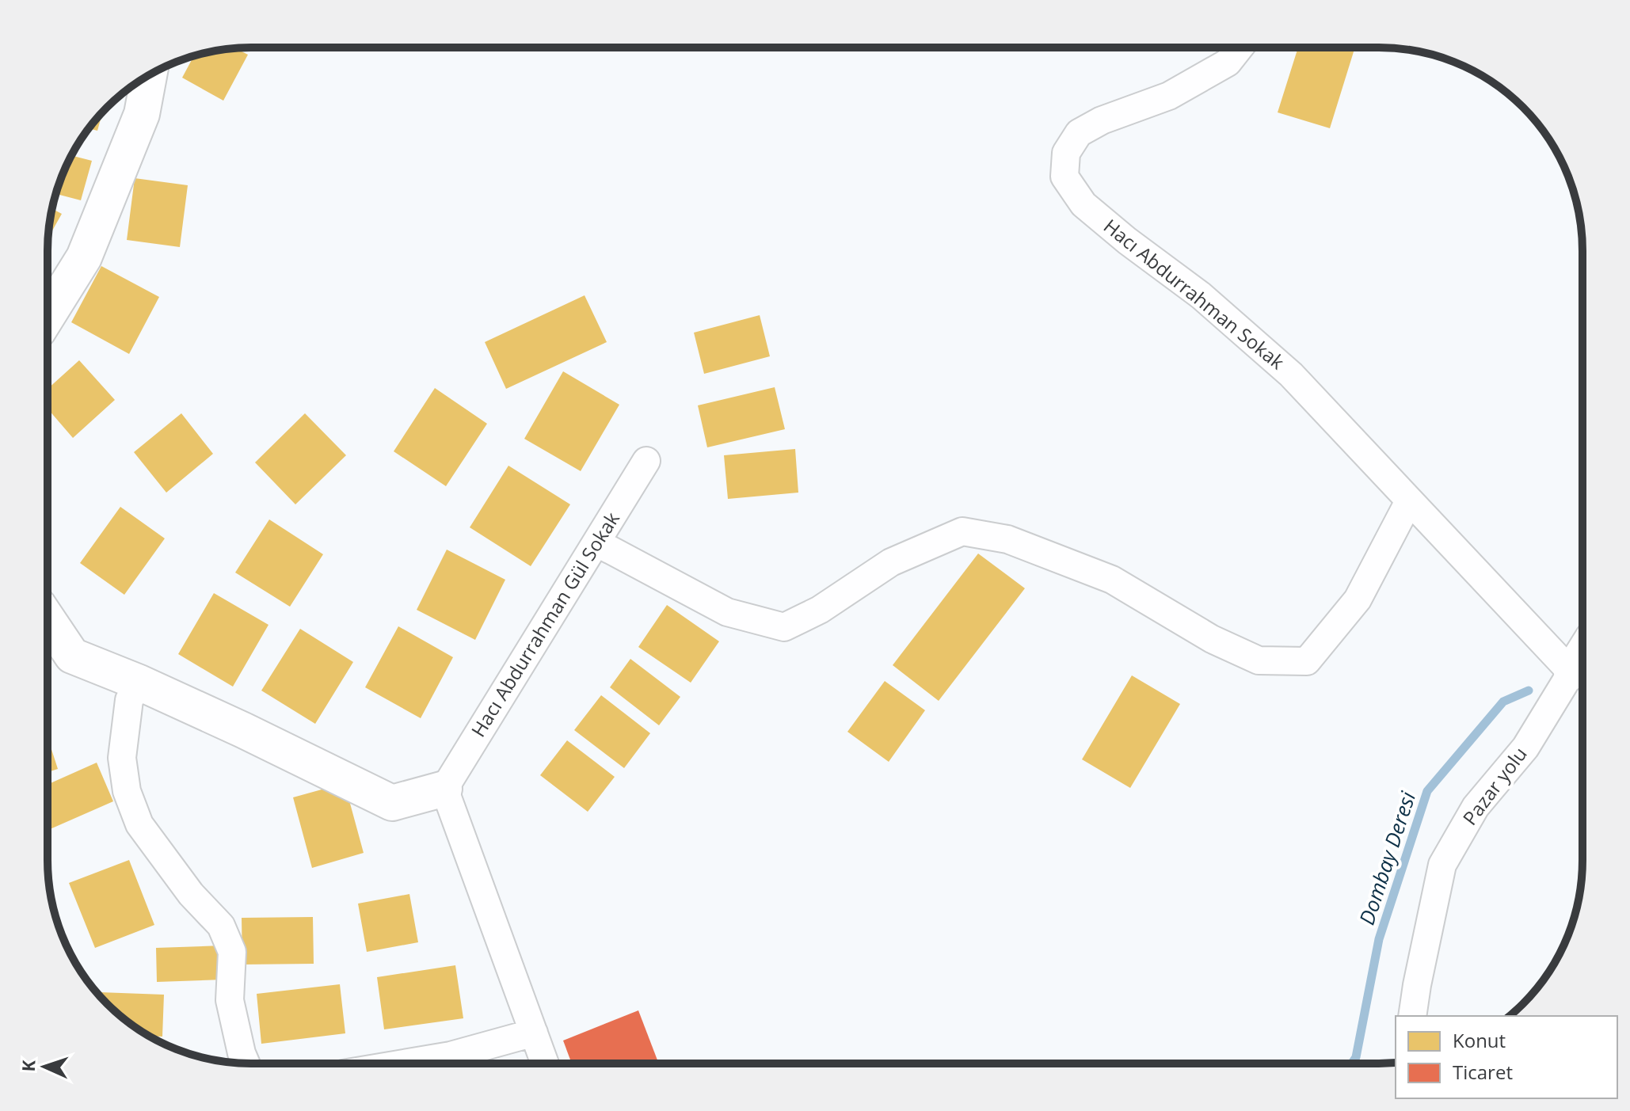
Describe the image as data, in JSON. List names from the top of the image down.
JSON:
{
  "streets": {
    "street": ["Hacı Abdurrahman Sokak", "Hacı Abdurrahman Gül Sokak", "Pazar yolu"]
  },
  "crossings": [
    ["Hacı Abdurrahman Sokak", "Pazar yolu"]
  ],
  "water": ["Dombay Deresi"],
  "legend": ["Konut", "Ticaret"],
  "north": "left"
}
